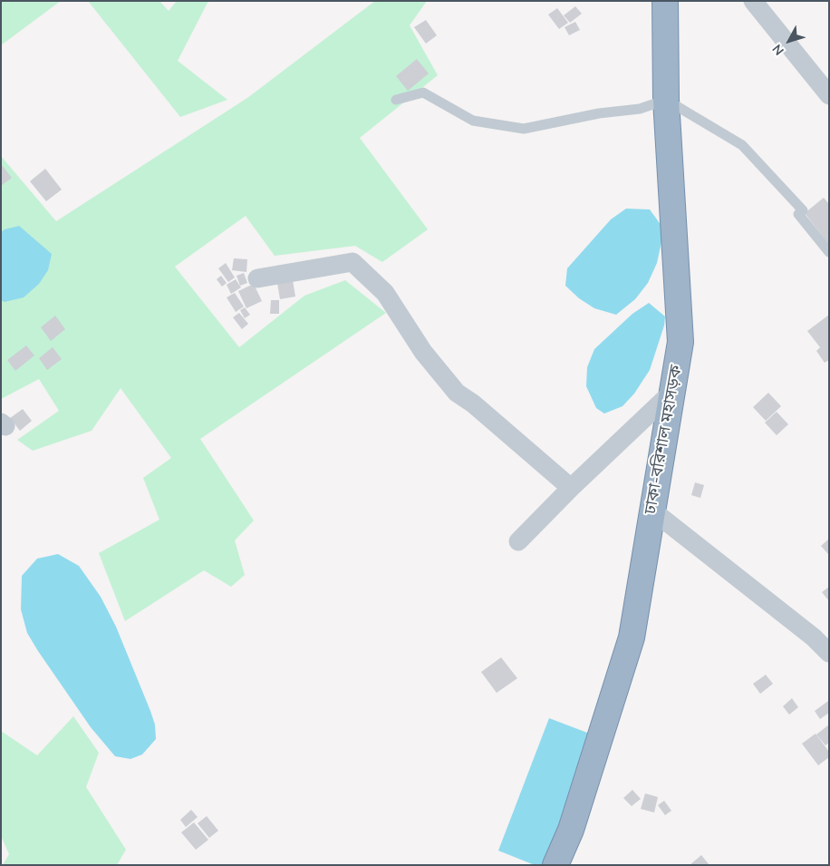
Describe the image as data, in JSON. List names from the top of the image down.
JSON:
{
  "streets": {
    "highway": ["ঢাকা-বরিশাল মহাসড়ক"]
  },
  "north": "bottom left"
}
